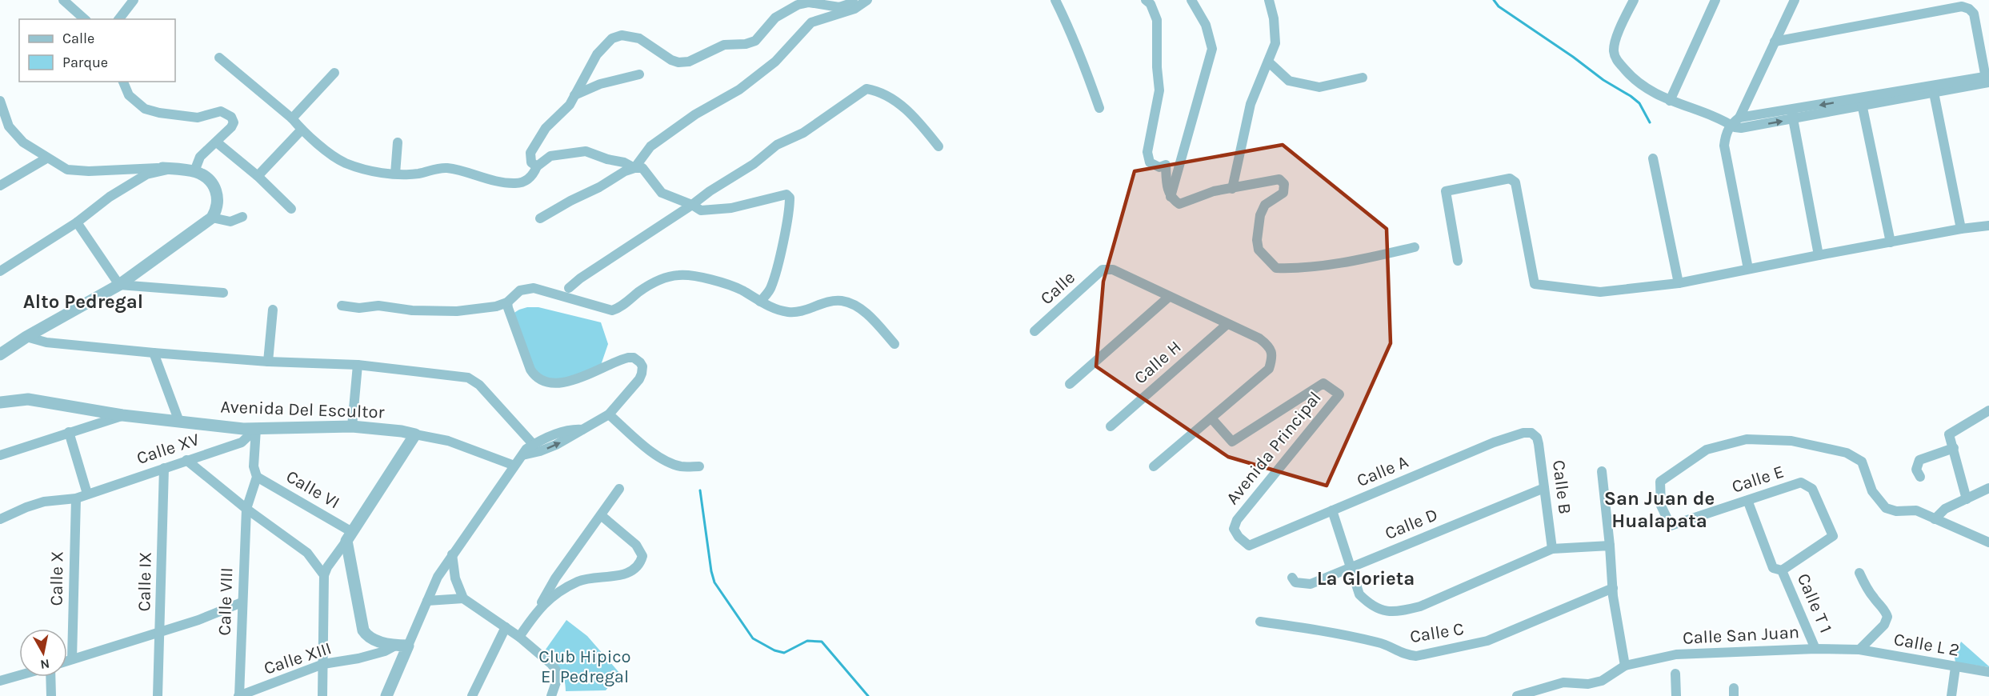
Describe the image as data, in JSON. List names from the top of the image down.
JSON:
{
  "streets": {
    "street": [
      "Calle",
      "Calle H",
      "Avenida Del Escultor",
      "Avenida Principal",
      "Calle XV",
      "Calle A",
      "Calle E",
      "Calle B",
      "Calle VI",
      "Calle D",
      "Calle X",
      "Calle IX",
      "Calle VIII",
      "Calle T 1",
      "Calle C",
      "Calle San Juan",
      "Calle L 2",
      "Calle XIII"
    ]
  },
  "crossings": [
    ["Avenida Del Escultor", "Calle XV"],
    ["Avenida Principal", "Calle A"],
    ["Calle XV", "Calle X"],
    ["Calle XV", "Calle IX"],
    ["Calle A", "Calle B"],
    ["Calle E", "Calle T 1"],
    ["Calle B", "Calle D"],
    ["Calle VI", "Calle VIII"],
    ["Calle VIII", "Calle XIII"],
    ["Calle T 1", "Calle San Juan"],
    ["Calle San Juan", "Calle L 2"]
  ],
  "districts": ["Alto Pedregal", "San Juan de Hualapata", "La Glorieta"],
  "parks": ["Club Hipico El Pedregal"],
  "legend": ["Calle", "Parque"],
  "north": "bottom"
}
